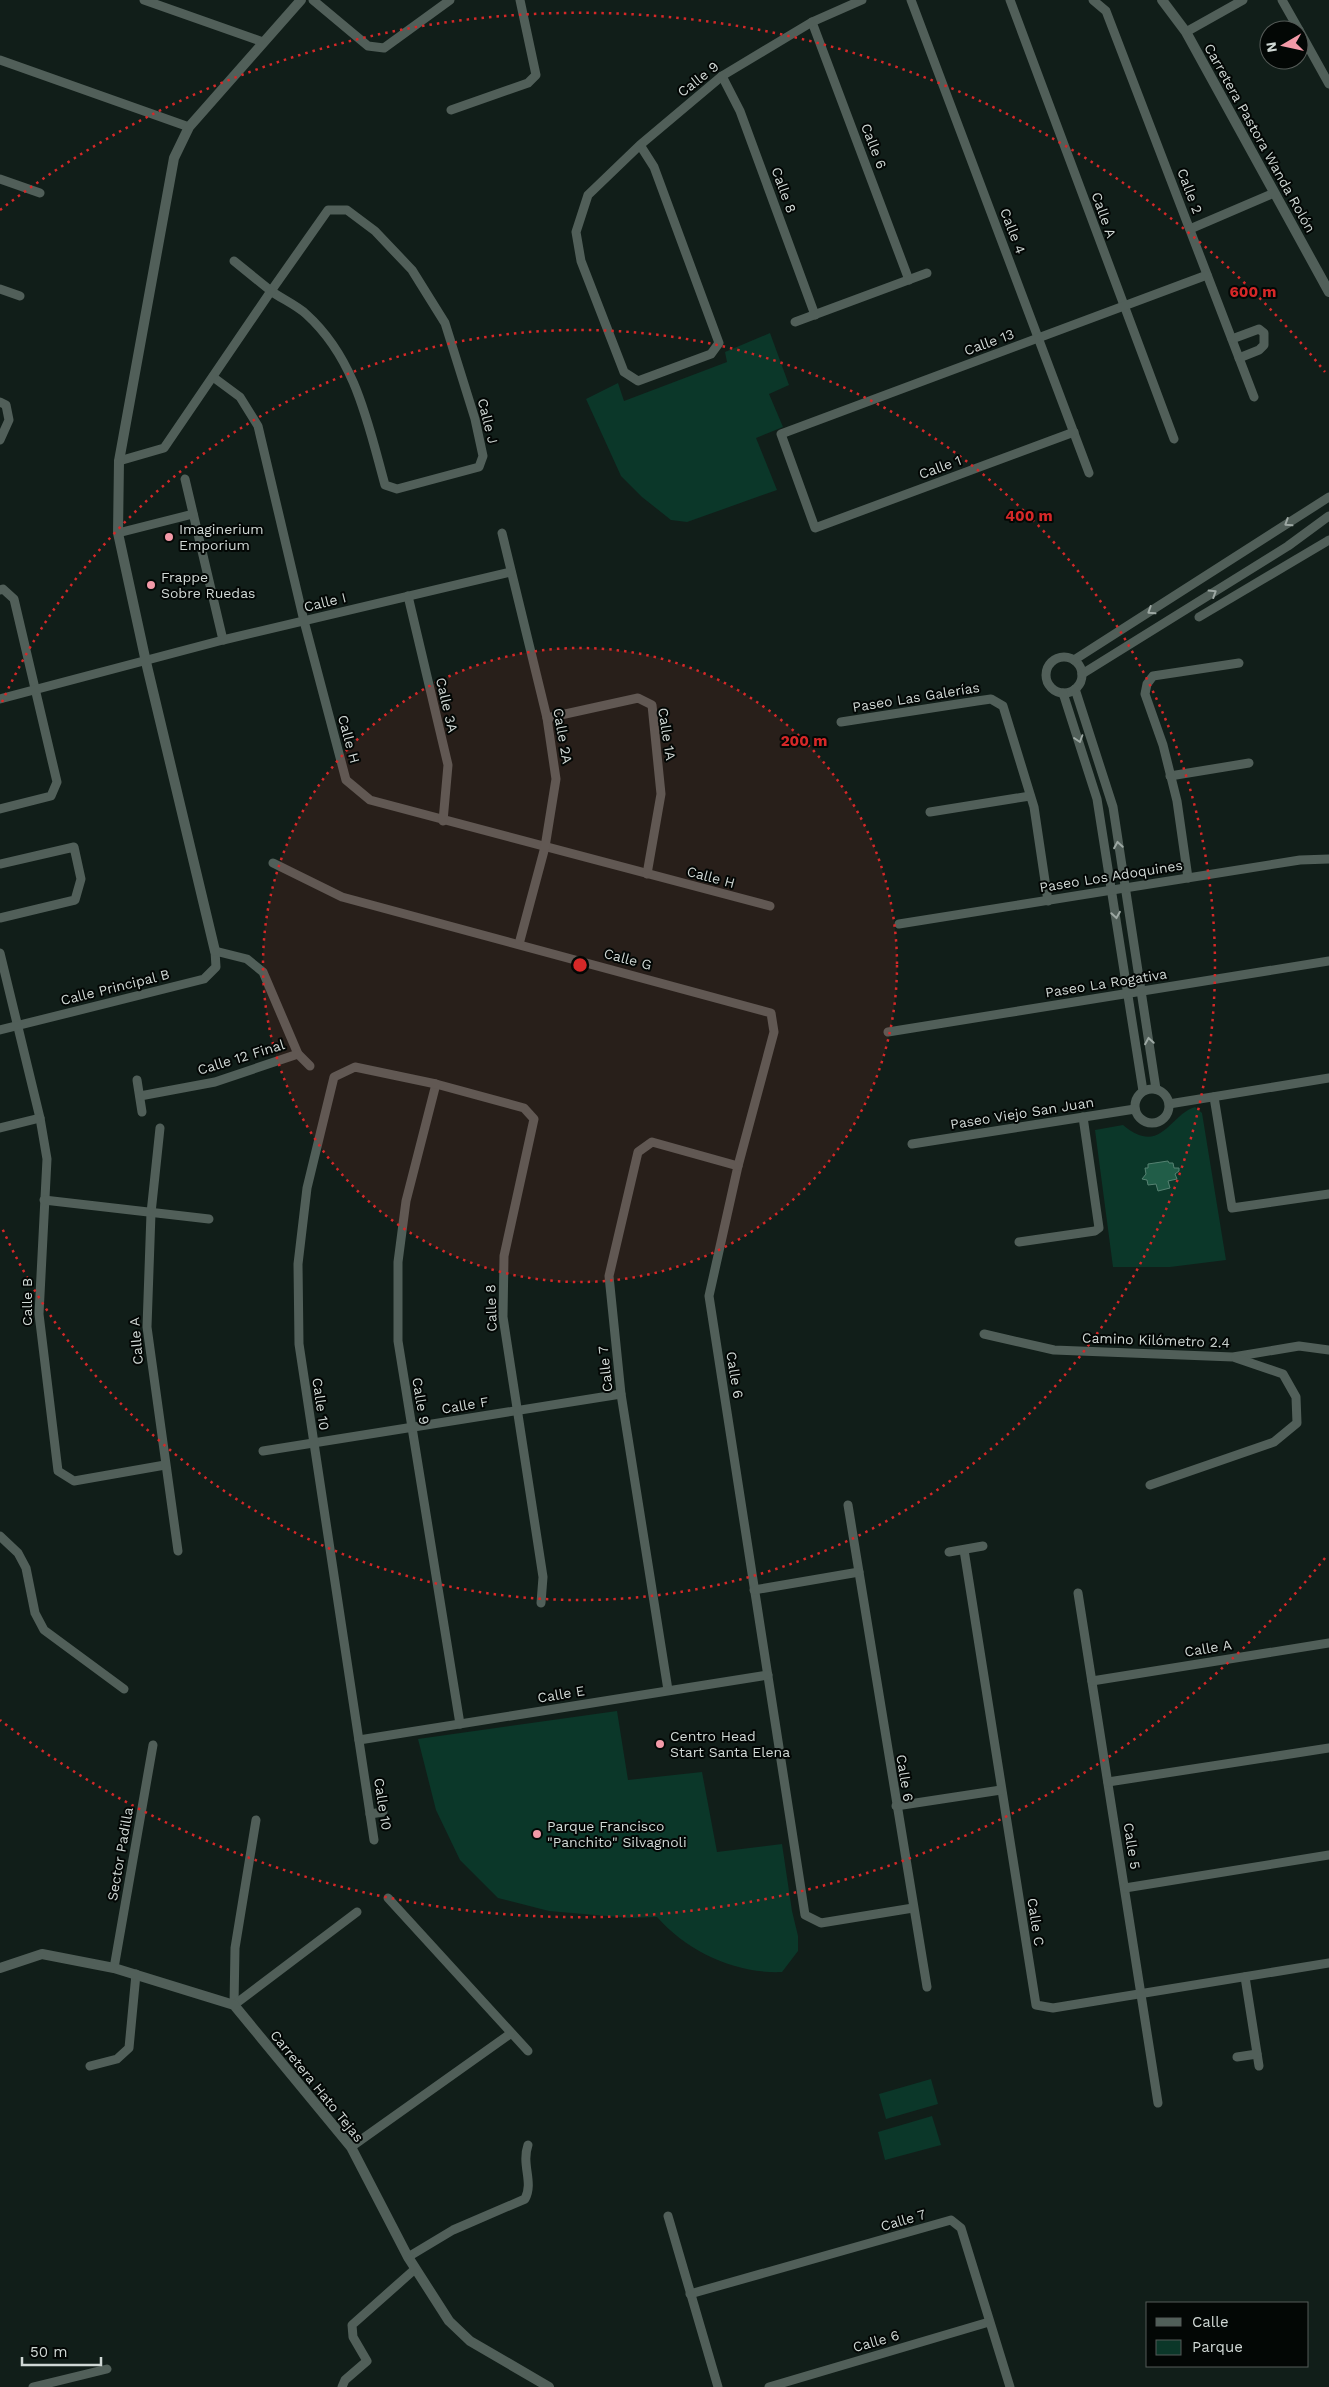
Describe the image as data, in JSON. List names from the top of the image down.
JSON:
{
  "streets": {
    "street": [
      "Calle 9",
      "Carretera Pastora Wanda Rolón",
      "Calle 6",
      "Calle 8",
      "Calle 2",
      "Calle A",
      "Calle 4",
      "Calle 13",
      "Calle J",
      "Calle 1",
      "Calle I",
      "Paseo Las Galerías",
      "Calle 3A",
      "Calle 1A",
      "Calle 2A",
      "Calle H",
      "Paseo Los Adoquines",
      "Calle G",
      "Paseo La Rogativa",
      "Calle Principal B",
      "Calle 12 Final",
      "Paseo Viejo San Juan",
      "Calle B",
      "Camino Kilómetro 2.4",
      "Calle 7",
      "Calle 10",
      "Calle F",
      "Calle E",
      "Calle 5",
      "Sector Padilla",
      "Calle C",
      "Carretera Hato Tejas"
    ]
  },
  "crossings": [
    ["Calle 9", "Calle 6"],
    ["Calle 9", "Calle 8"],
    ["Calle 9", "Calle 10"],
    ["Calle 9", "Calle F"],
    ["Calle 9", "Calle E"],
    ["Calle 6", "Calle G"],
    ["Calle 6", "Calle 7"],
    ["Calle 6", "Calle E"],
    ["Calle 8", "Calle 10"],
    ["Calle 8", "Calle F"],
    ["Calle 2", "Calle 13"],
    ["Calle A", "Calle 13"],
    ["Calle A", "Calle B"],
    ["Calle A", "Calle 5"],
    ["Calle 4", "Calle 13"],
    ["Calle 4", "Calle 1"],
    ["Calle 13", "Calle 1"],
    ["Calle J", "Calle H"],
    ["Calle I", "Calle 3A"],
    ["Calle I", "Calle 2A"],
    ["Calle I", "Calle H"],
    ["Paseo Las Galerías", "Paseo Los Adoquines"],
    ["Calle 3A", "Calle H"],
    ["Calle 1A", "Calle 2A"],
    ["Calle 1A", "Calle H"],
    ["Calle 2A", "Calle H"],
    ["Calle 2A", "Calle G"],
    ["Calle G", "Calle 7"],
    ["Calle Principal B", "Calle 12 Final"],
    ["Calle Principal B", "Calle B"],
    ["Calle 7", "Calle F"],
    ["Calle 7", "Calle E"],
    ["Calle 10", "Calle F"],
    ["Calle 10", "Calle E"],
    ["Calle 5", "Calle C"]
  ],
  "places": [
    "Imaginerium Emporium",
    "Frappe Sobre Ruedas",
    "Centro Head Start Santa Elena",
    "Parque Francisco \"Panchito\" Silvagnoli"
  ],
  "legend": ["Calle", "Parque"],
  "scale_bar": "50 m",
  "north": "left",
  "rings": ["600 m", "400 m", "200 m"]
}
